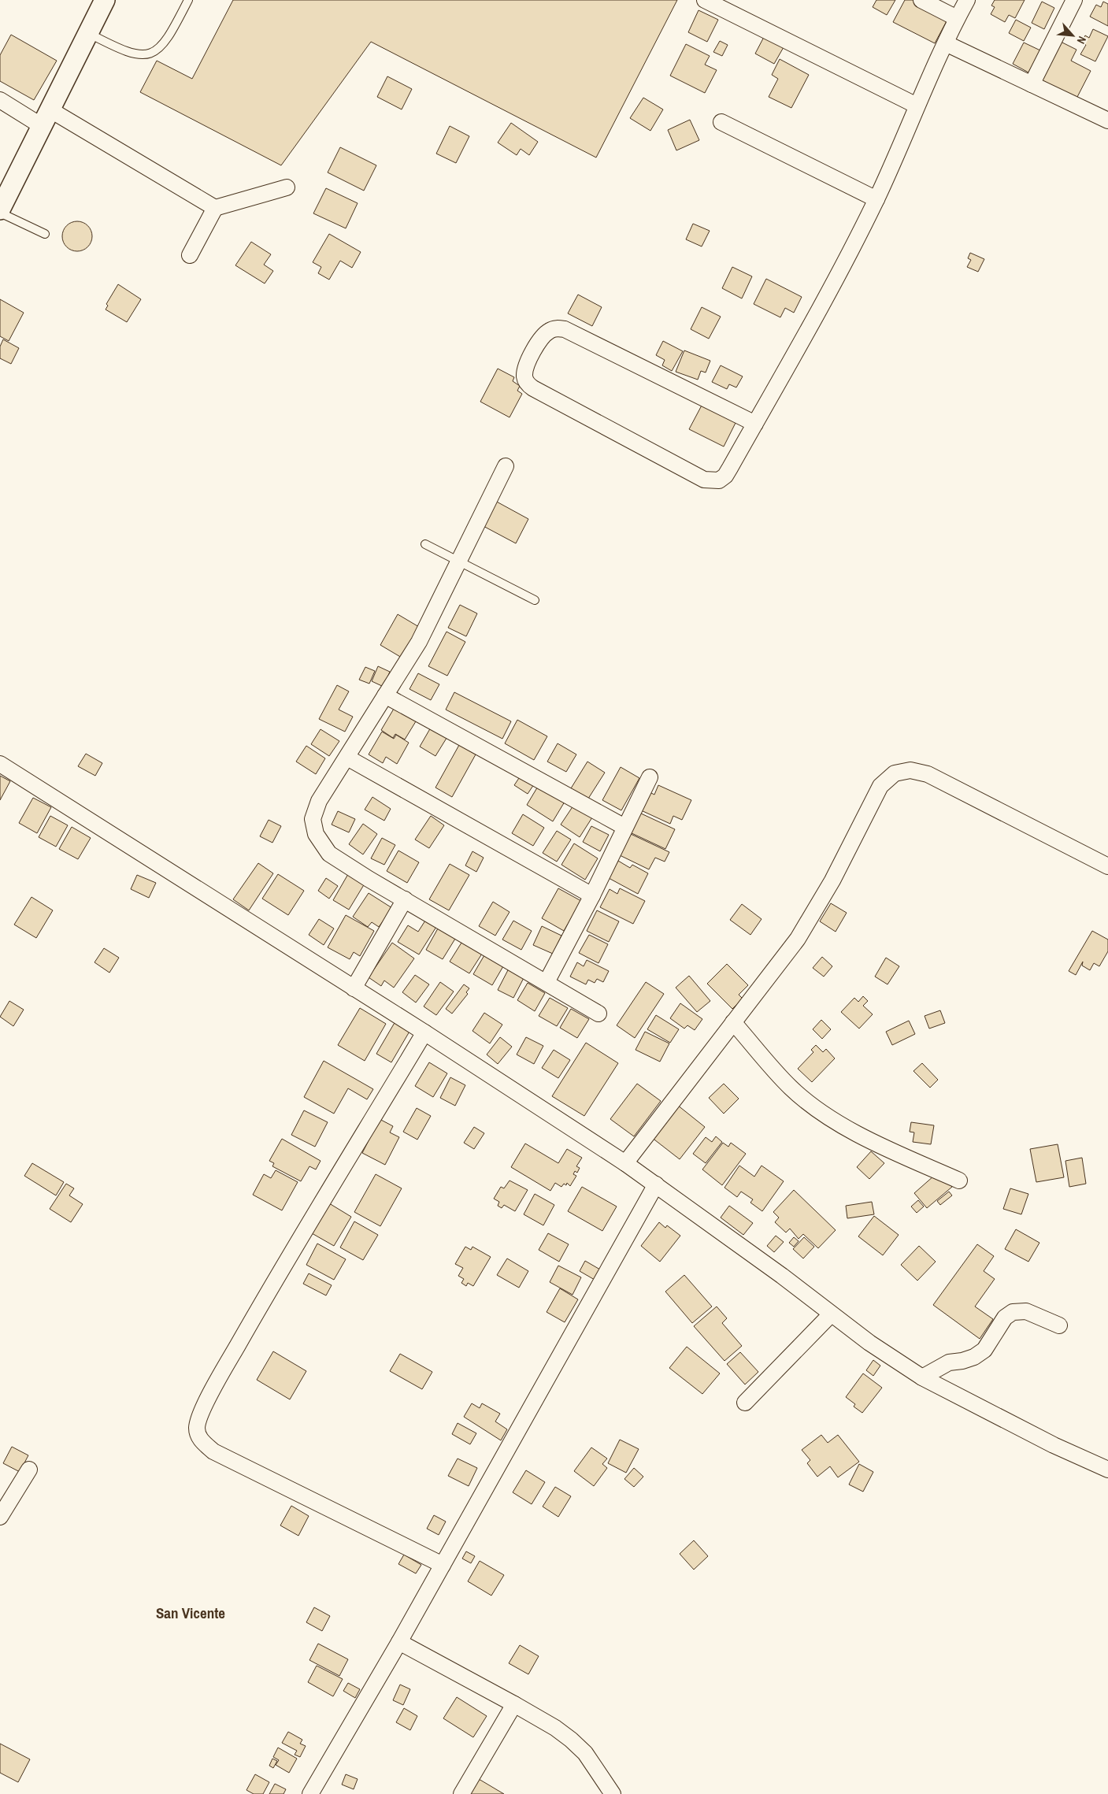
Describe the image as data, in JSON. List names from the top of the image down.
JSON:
{
  "districts": ["San Vicente"],
  "north": "bottom right"
}
